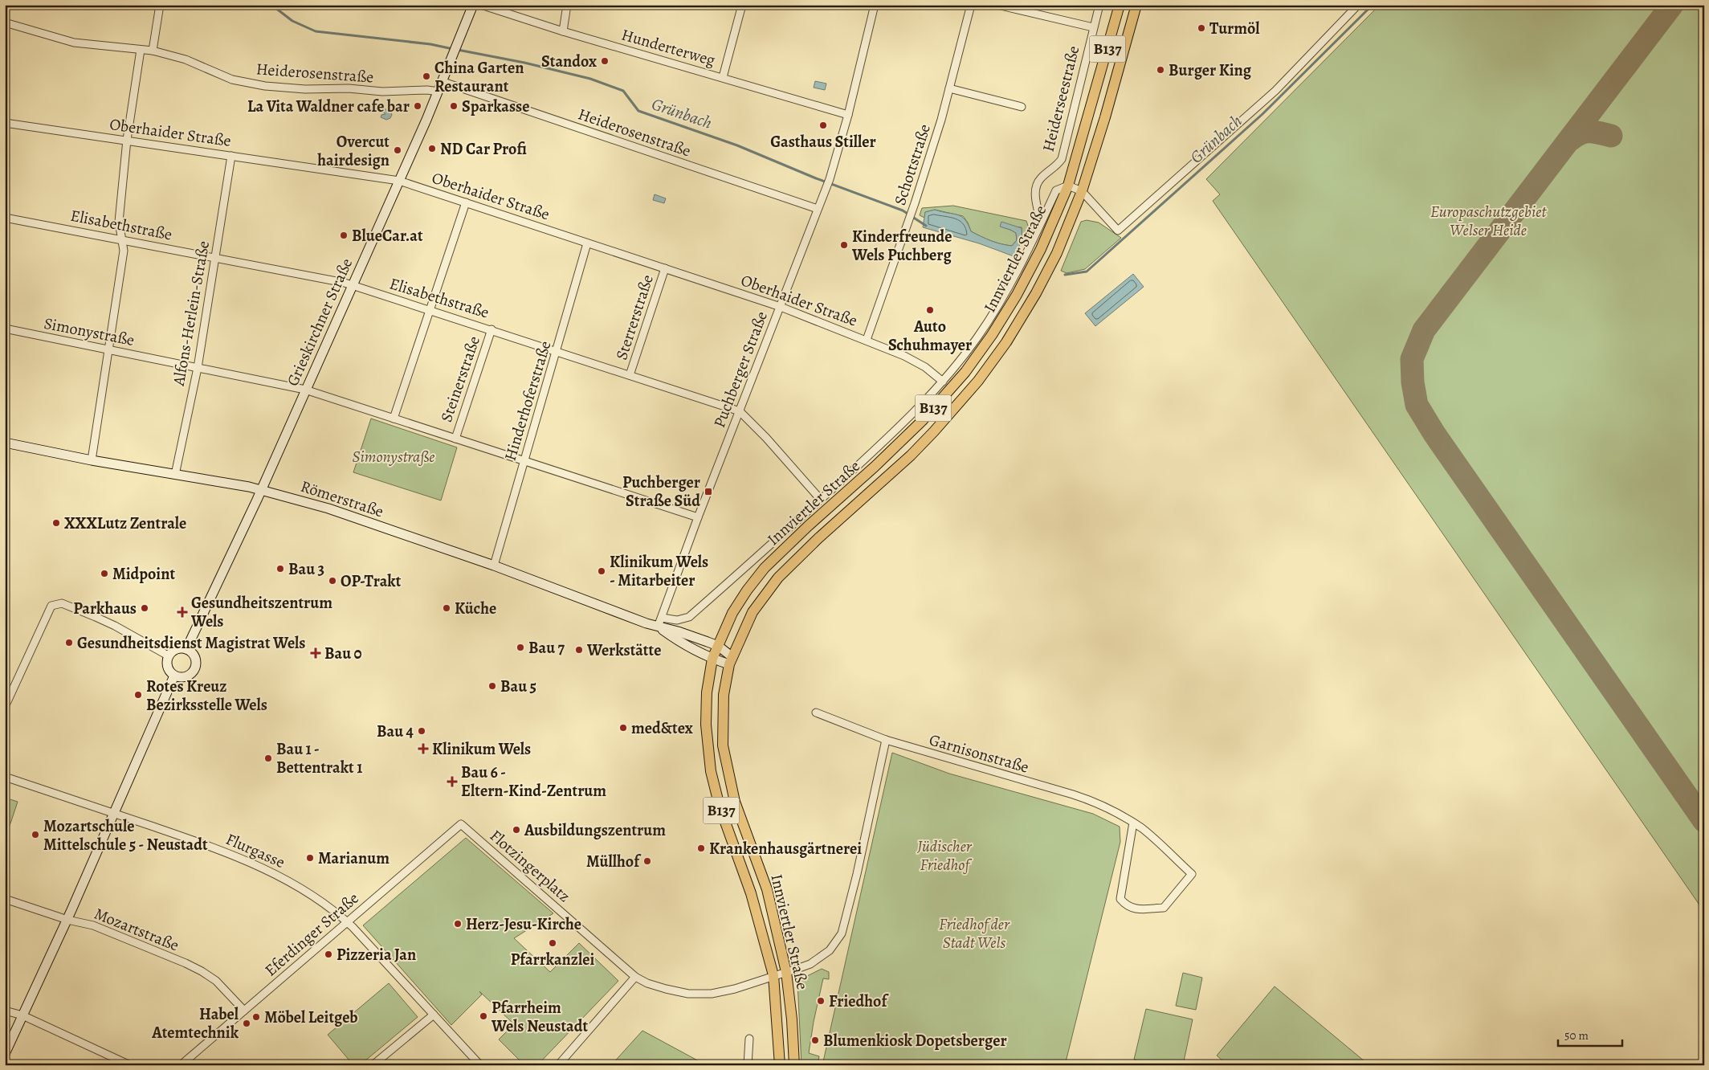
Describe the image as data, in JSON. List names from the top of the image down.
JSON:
{
  "streets": {
    "main road": [
      "B137",
      "Innviertler Straße",
      "Grieskirchner Straße",
      "Römerstraße"
    ],
    "street": [
      "Hunderterweg",
      "Heiderosenstraße",
      "Heiderseestraße",
      "Oberhaider Straße",
      "Schottstraße",
      "Elisabethstraße",
      "Alfons-Herlein-Straße",
      "Sterrerstraße",
      "Simonystraße",
      "Puchberger Straße",
      "Steinerstraße",
      "Hinderhoferstraße",
      "Garnisonstraße",
      "Flurgasse",
      "Flotzingerplatz",
      "Mozartstraße",
      "Eferdinger Straße"
    ]
  },
  "crossings": [
    ["Hunderterweg", "Puchberger Straße"],
    ["Heiderosenstraße", "Grieskirchner Straße"],
    ["Heiderosenstraße", "Puchberger Straße"],
    ["Oberhaider Straße", "Schottstraße"],
    ["Oberhaider Straße", "Alfons-Herlein-Straße"],
    ["Oberhaider Straße", "Sterrerstraße"],
    ["Oberhaider Straße", "Grieskirchner Straße"],
    ["Oberhaider Straße", "Puchberger Straße"],
    ["Oberhaider Straße", "Hinderhoferstraße"],
    ["Elisabethstraße", "Alfons-Herlein-Straße"],
    ["Elisabethstraße", "Sterrerstraße"],
    ["Elisabethstraße", "Grieskirchner Straße"],
    ["Elisabethstraße", "Puchberger Straße"],
    ["Elisabethstraße", "Steinerstraße"],
    ["Elisabethstraße", "Hinderhoferstraße"],
    ["Innviertler Straße", "Römerstraße"],
    ["Innviertler Straße", "Flotzingerplatz"],
    ["Alfons-Herlein-Straße", "Simonystraße"],
    ["Alfons-Herlein-Straße", "Römerstraße"],
    ["Grieskirchner Straße", "Simonystraße"],
    ["Grieskirchner Straße", "Römerstraße"],
    ["Simonystraße", "Puchberger Straße"],
    ["Simonystraße", "Steinerstraße"],
    ["Simonystraße", "Hinderhoferstraße"],
    ["Puchberger Straße", "Römerstraße"],
    ["Hinderhoferstraße", "Römerstraße"],
    ["Garnisonstraße", "Flotzingerplatz"],
    ["Flurgasse", "Eferdinger Straße"],
    ["Flotzingerplatz", "Eferdinger Straße"],
    ["Mozartstraße", "Eferdinger Straße"]
  ],
  "water": ["Grünbach"],
  "parks": [
    "Europaschutzgebiet Welser Heide",
    "Simonystraße",
    "Jüdischer Friedhof",
    "Friedhof der Stadt Wels"
  ],
  "places": {
    "other": [
      "Turmöl",
      "Standox",
      "Burger King",
      "China Garten Restaurant",
      "La Vita Waldner cafe bar",
      "Sparkasse",
      "Gasthaus Stiller",
      "ND Car Profi",
      "Overcut hairdesign",
      "BlueCar.at",
      "Kinderfreunde Wels Puchberg",
      "Auto Schuhmayer",
      "XXXLutz Zentrale",
      "Bau 3",
      "Klinikum Wels - Mitarbeiter",
      "Midpoint",
      "OP-Trakt",
      "Parkhaus",
      "Küche",
      "Gesundheitsdienst Magistrat Wels",
      "Bau 7",
      "Werkstätte",
      "Bau 5",
      "Rotes Kreuz Bezirksstelle Wels",
      "med&tex",
      "Bau 4",
      "Bau 1 - Bettentrakt 1",
      "Ausbildungszentrum",
      "Mozartschule Mittelschule 5 - Neustadt",
      "Krankenhausgärtnerei",
      "Marianum",
      "Müllhof",
      "Herz-Jesu-Kirche",
      "Pfarrkanzlei",
      "Pizzeria Jan",
      "Friedhof",
      "Pfarrheim Wels Neustadt",
      "Möbel Leitgeb",
      "Habel Atemtechnik",
      "Blumenkiosk Dopetsberger"
    ],
    "transit": ["Puchberger Straße Süd"],
    "health": [
      "Gesundheitszentrum Wels",
      "Bau 0",
      "Klinikum Wels",
      "Bau 6 - Eltern-Kind-Zentrum"
    ]
  },
  "scale_bar": "50 m"
}
